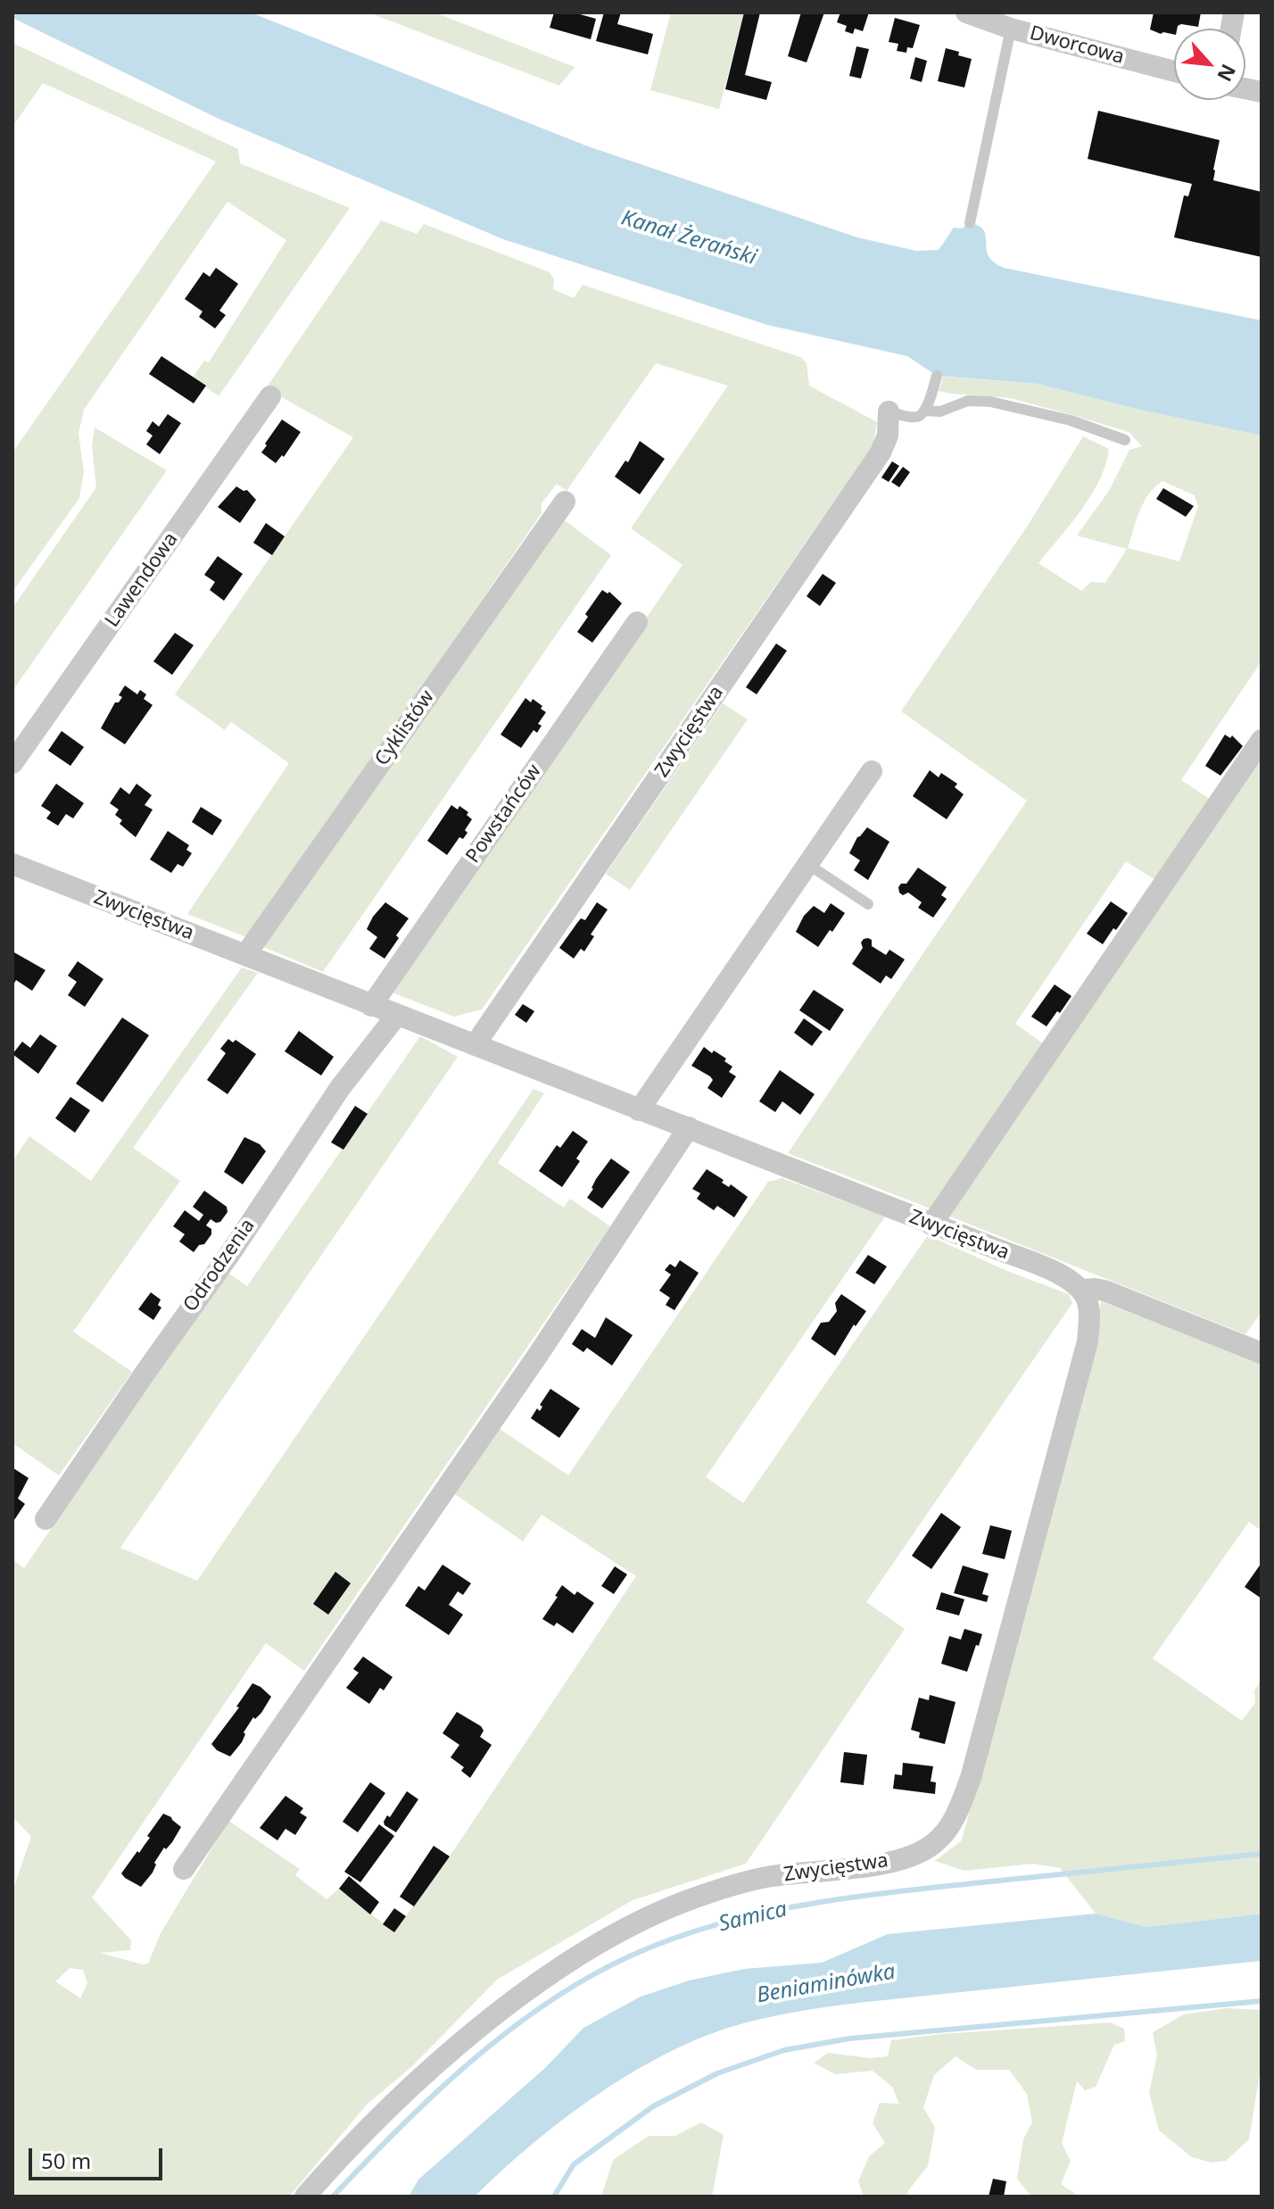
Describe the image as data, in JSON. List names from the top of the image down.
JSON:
{
  "streets": {
    "street": [
      "Dworcowa",
      "Lawendowa",
      "Cyklistów",
      "Zwycięstwa",
      "Powstańców",
      "Odrodzenia"
    ]
  },
  "crossings": [
    ["Cyklistów", "Zwycięstwa"],
    ["Zwycięstwa", "Powstańców"],
    ["Zwycięstwa", "Odrodzenia"]
  ],
  "water": ["Kanał Żerański", "Samica", "Beniaminówka"],
  "scale_bar": "50 m",
  "north": "bottom right"
}
